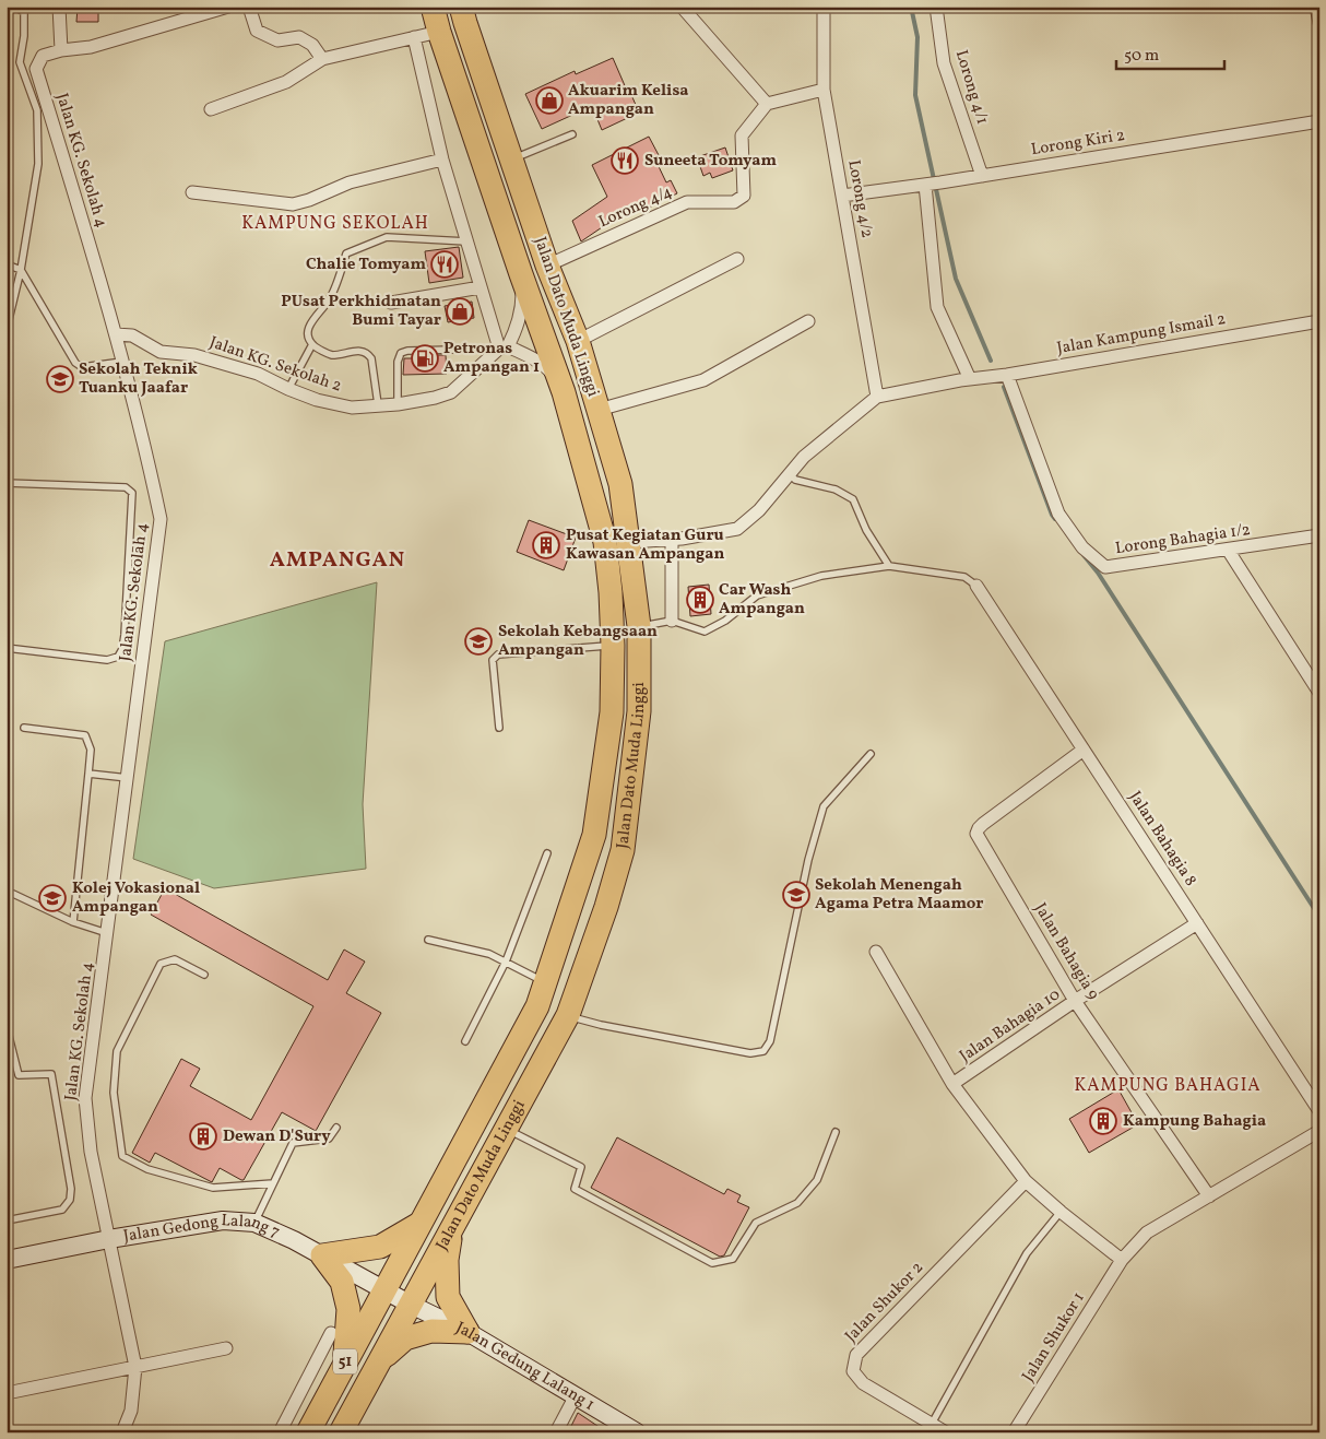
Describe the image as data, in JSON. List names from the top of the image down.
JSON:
{
  "streets": {
    "highway": ["Jalan Dato Muda Linggi", "51"],
    "street": [
      "Lorong 4/1",
      "Lorong Kiri 2",
      "Jalan KG. Sekolah 4",
      "Lorong 4/2",
      "Lorong 4/4",
      "Jalan Kampung Ismail 2",
      "Jalan KG. Sekolah 2",
      "Lorong Bahagia 1/2",
      "Jalan Bahagia 8",
      "Jalan Bahagia 9",
      "Jalan Bahagia 10",
      "Jalan Gedong Lalang 7",
      "Jalan Shukor 2",
      "Jalan Shukor 1",
      "Jalan Gedung Lalang 1"
    ]
  },
  "crossings": [
    ["Lorong 4/1", "Lorong Kiri 2"],
    ["Lorong Kiri 2", "Lorong 4/2"],
    ["Jalan KG. Sekolah 4", "Jalan KG. Sekolah 2"],
    ["Jalan KG. Sekolah 4", "Jalan Gedong Lalang 7"],
    ["Lorong 4/2", "Jalan Kampung Ismail 2"],
    ["Lorong 4/4", "Jalan Dato Muda Linggi"],
    ["Jalan Dato Muda Linggi", "Jalan KG. Sekolah 2"],
    ["Jalan Dato Muda Linggi", "Jalan Gedong Lalang 7"],
    ["Jalan Dato Muda Linggi", "51"],
    ["Jalan Dato Muda Linggi", "Jalan Gedung Lalang 1"],
    ["Jalan Kampung Ismail 2", "Lorong Bahagia 1/2"],
    ["Jalan Bahagia 8", "Jalan Bahagia 9"],
    ["Jalan Bahagia 8", "Jalan Bahagia 10"],
    ["Jalan Bahagia 9", "Jalan Bahagia 10"],
    ["Jalan Bahagia 9", "Jalan Shukor 1"],
    ["Jalan Bahagia 10", "Jalan Shukor 2"],
    ["Jalan Bahagia 10", "Jalan Shukor 1"],
    ["Jalan Gedong Lalang 7", "51"],
    ["Jalan Gedong Lalang 7", "Jalan Gedung Lalang 1"],
    ["51", "Jalan Gedung Lalang 1"]
  ],
  "districts": ["KAMPUNG SEKOLAH", "AMPANGAN", "KAMPUNG BAHAGIA"],
  "places": {
    "shop": ["Akuarim Kelisa Ampangan", "PUsat Perkhidmatan Bumi Tayar"],
    "restaurant": ["Suneeta Tomyam", "Chalie Tomyam"],
    "fuel station": ["Petronas Ampangan 1"],
    "school or university": [
      "Sekolah Teknik Tuanku Jaafar",
      "Sekolah Kebangsaan Ampangan",
      "Sekolah Menengah Agama Petra Maamor",
      "Kolej Vokasional Ampangan"
    ],
    "building": [
      "Pusat Kegiatan Guru Kawasan Ampangan",
      "Car Wash Ampangan",
      "Kampung Bahagia",
      "Dewan D'Sury"
    ]
  },
  "scale_bar": "50 m"
}
